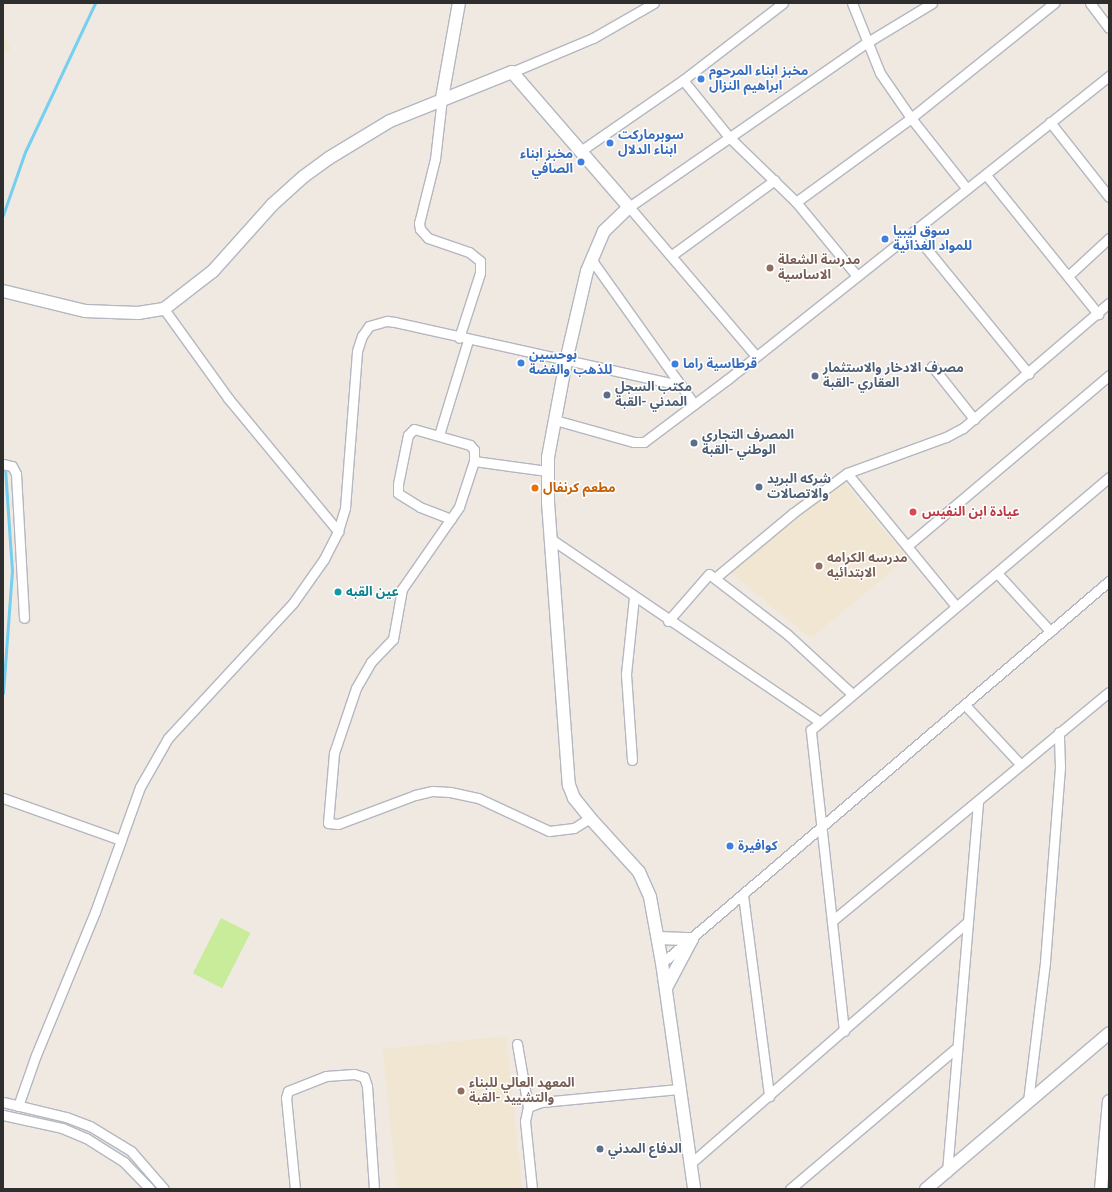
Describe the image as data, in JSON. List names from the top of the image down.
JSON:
{
  "places": [
    "مخبز ابناء المرحوم ابراهيم النزال",
    "سوبرماركت ابناء الدلال",
    "مخبز ابناء الصافي",
    "سوق ليبيا للمواد الغذائية",
    "مدرسة الشعلة الاساسية",
    "بوحسين للذهب والفضة",
    "قرطاسية راما",
    "مصرف الادخار والاستثمار العقاري -القبة",
    "مكتب السجل المدني -القبة",
    "المصرف التجاري الوطني -القبة",
    "شركه البريد والاتصالات",
    "مطعم كرنفال",
    "عيادة ابن النفيس",
    "مدرسه الكرامه الابتدائيه",
    "عين القبه",
    "كوافيرة",
    "المعهد العالي للبناء والتشييد -القبة",
    "الدفاع المدني"
  ]
}
